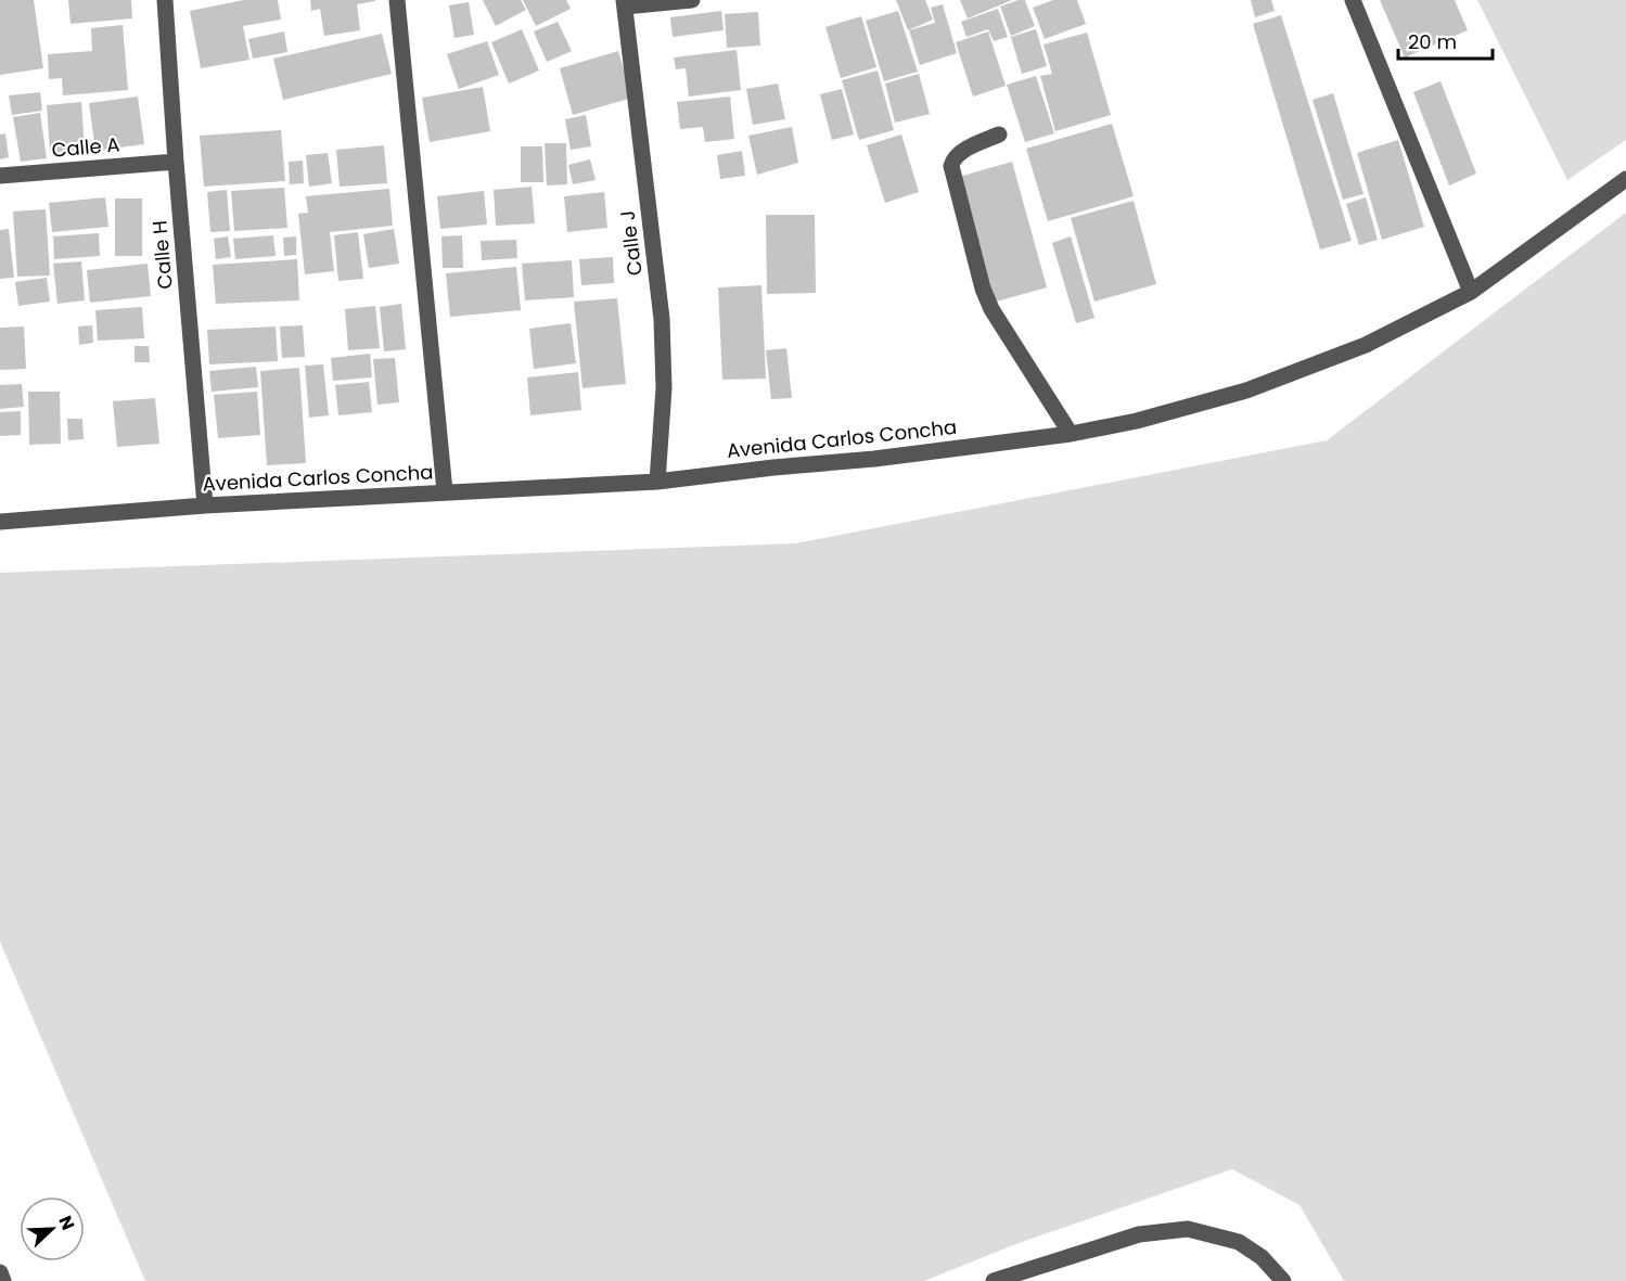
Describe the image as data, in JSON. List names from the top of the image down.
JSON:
{
  "streets": {
    "street": [
      "Calle A",
      "Calle J",
      "Calle H",
      "Avenida Carlos Concha"
    ]
  },
  "crossings": [
    ["Calle A", "Calle H"],
    ["Calle J", "Avenida Carlos Concha"],
    ["Calle H", "Avenida Carlos Concha"]
  ],
  "scale_bar": "20 m",
  "north": "top right"
}
